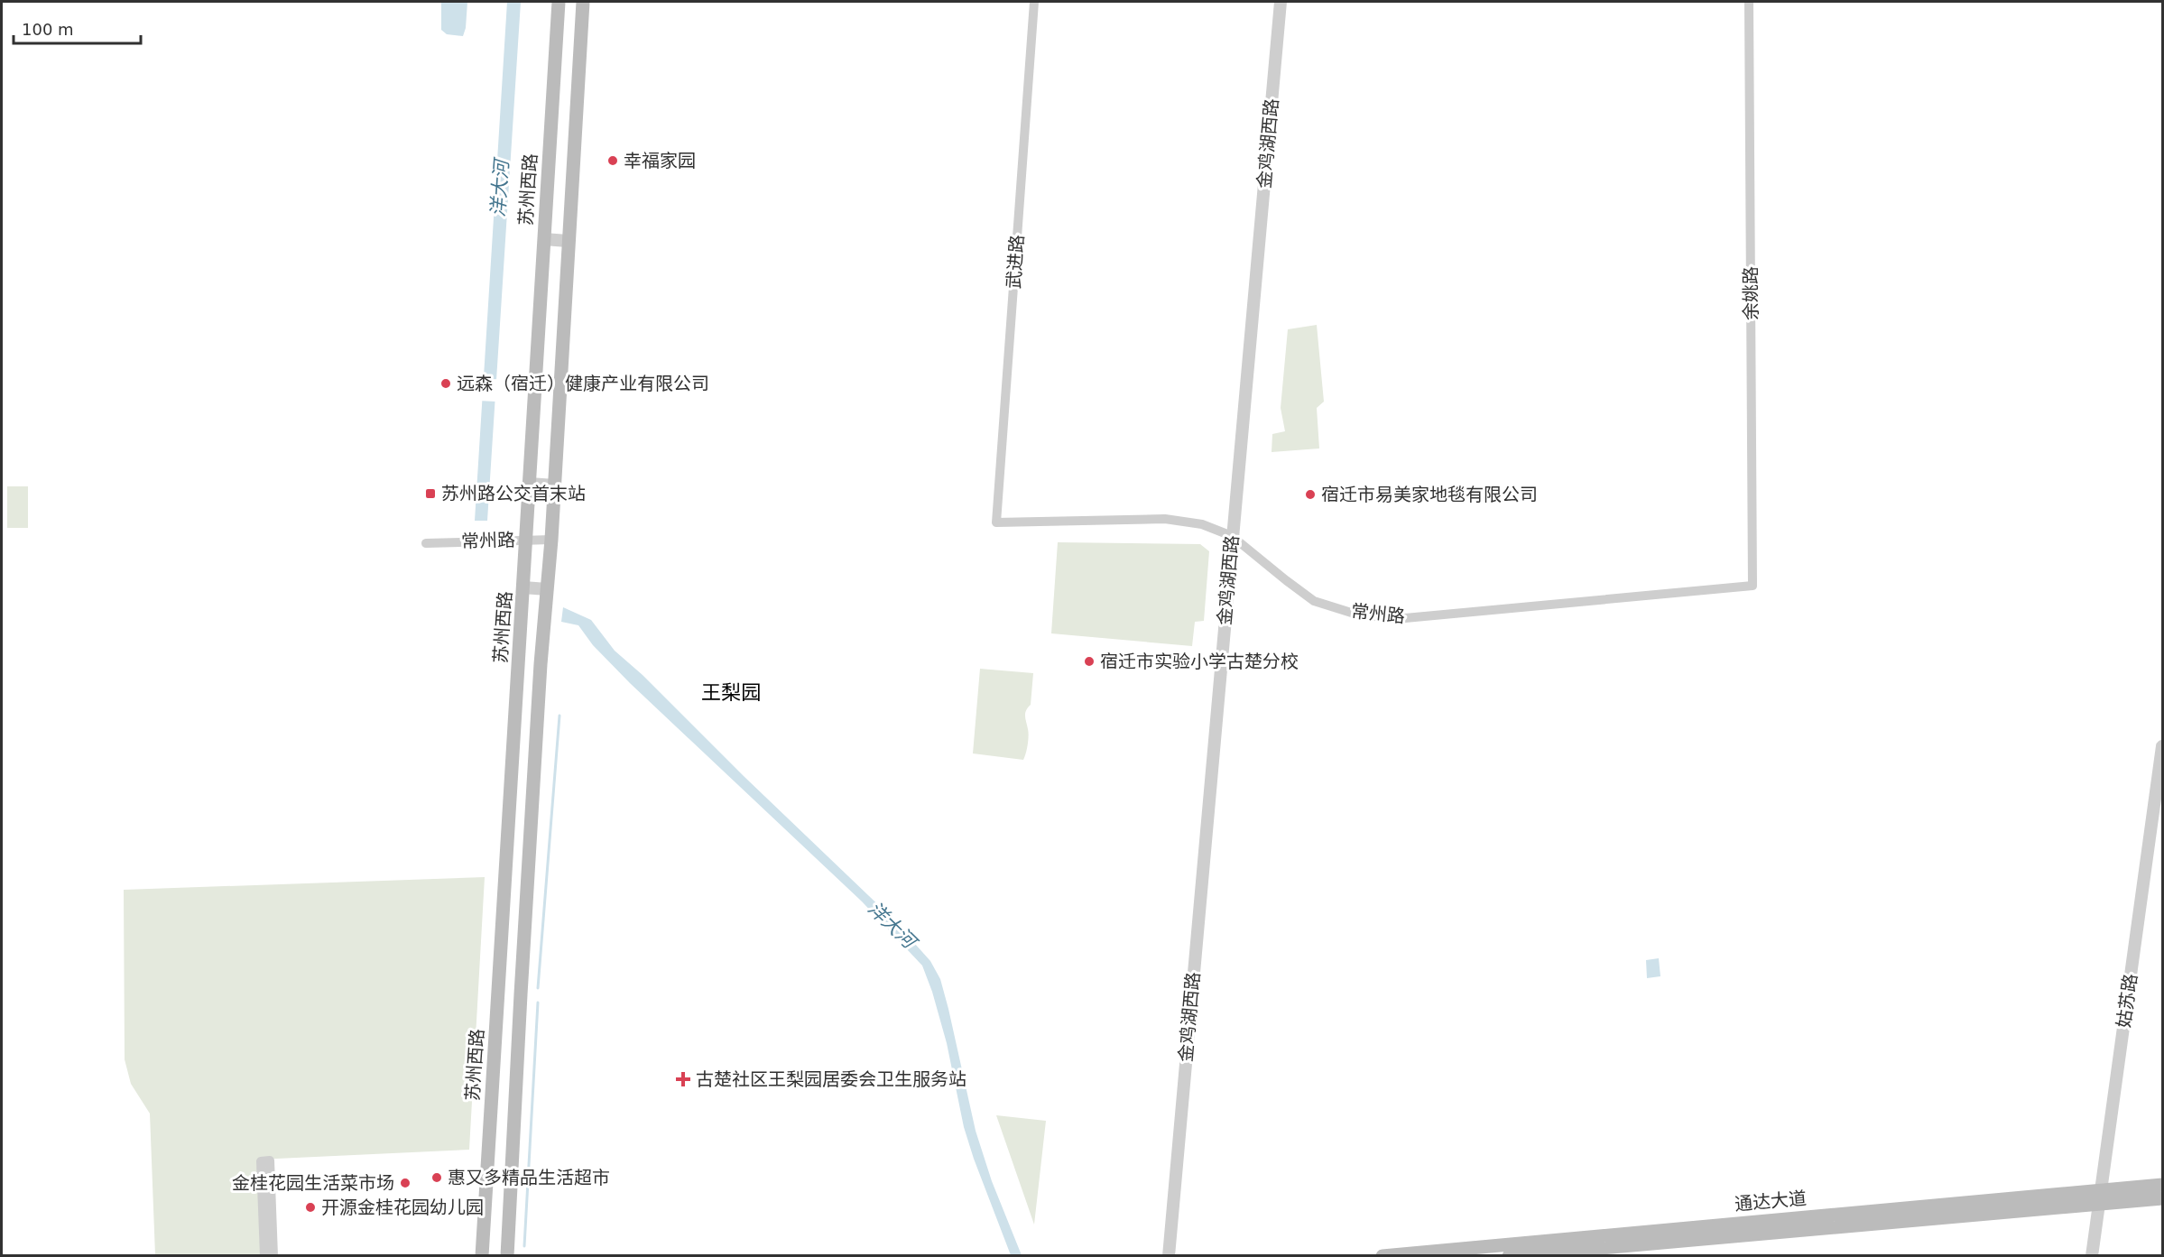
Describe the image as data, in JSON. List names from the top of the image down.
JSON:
{
  "streets": {
    "main road": ["苏州西路", "通达大道"],
    "street": [
      "金鸡湖西路",
      "武进路",
      "余姚路",
      "常州路",
      "姑苏路"
    ]
  },
  "crossings": [
    ["金鸡湖西路", "常州路"],
    ["苏州西路", "常州路"],
    ["武进路", "常州路"],
    ["余姚路", "常州路"],
    ["姑苏路", "通达大道"]
  ],
  "districts": ["王梨园"],
  "water": ["洋大河"],
  "places": {
    "other": [
      "幸福家园",
      "远森（宿迁）健康产业有限公司",
      "宿迁市易美家地毯有限公司",
      "宿迁市实验小学古楚分校",
      "惠又多精品生活超市",
      "金桂花园生活菜市场",
      "开源金桂花园幼儿园"
    ],
    "transit": ["苏州路公交首末站"],
    "health": ["古楚社区王梨园居委会卫生服务站"]
  },
  "scale_bar": "100 m"
}
